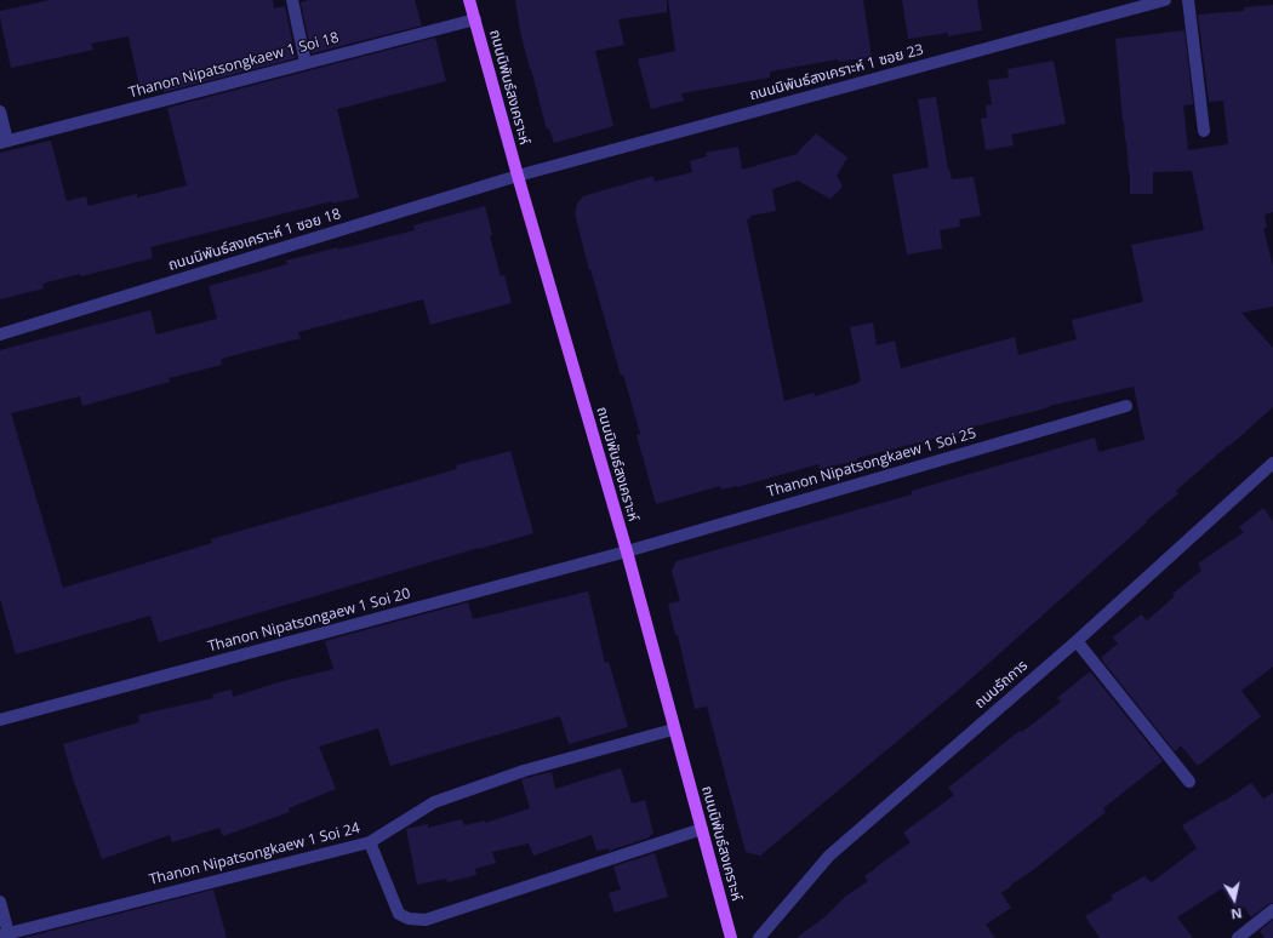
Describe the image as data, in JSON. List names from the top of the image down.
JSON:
{
  "streets": {
    "main road": ["ถนนนิพันธ์สงเคราะห์"],
    "street": [
      "Thanon Nipatsongkaew 1 Soi 18",
      "ถนนนิพันธ์สงเคราะห์ 1 ซอย 23",
      "ถนนนิพันธ์สงเคราะห์ 1 ซอย 18",
      "Thanon Nipatsongkaew 1 Soi 25",
      "Thanon Nipatsongaew 1 Soi 20",
      "ถนนรัถการ",
      "Thanon Nipatsongkaew 1 Soi 24"
    ]
  },
  "crossings": [
    ["Thanon Nipatsongkaew 1 Soi 18", "ถนนนิพันธ์สงเคราะห์"],
    ["ถนนนิพันธ์สงเคราะห์ 1 ซอย 23", "ถนนนิพันธ์สงเคราะห์"],
    ["ถนนนิพันธ์สงเคราะห์ 1 ซอย 23", "ถนนนิพันธ์สงเคราะห์ 1 ซอย 18"],
    ["ถนนนิพันธ์สงเคราะห์", "ถนนนิพันธ์สงเคราะห์ 1 ซอย 18"],
    ["ถนนนิพันธ์สงเคราะห์", "Thanon Nipatsongkaew 1 Soi 25"],
    ["ถนนนิพันธ์สงเคราะห์", "Thanon Nipatsongaew 1 Soi 20"],
    ["ถนนนิพันธ์สงเคราะห์", "Thanon Nipatsongkaew 1 Soi 24"],
    ["Thanon Nipatsongkaew 1 Soi 25", "Thanon Nipatsongaew 1 Soi 20"]
  ],
  "north": "bottom"
}
